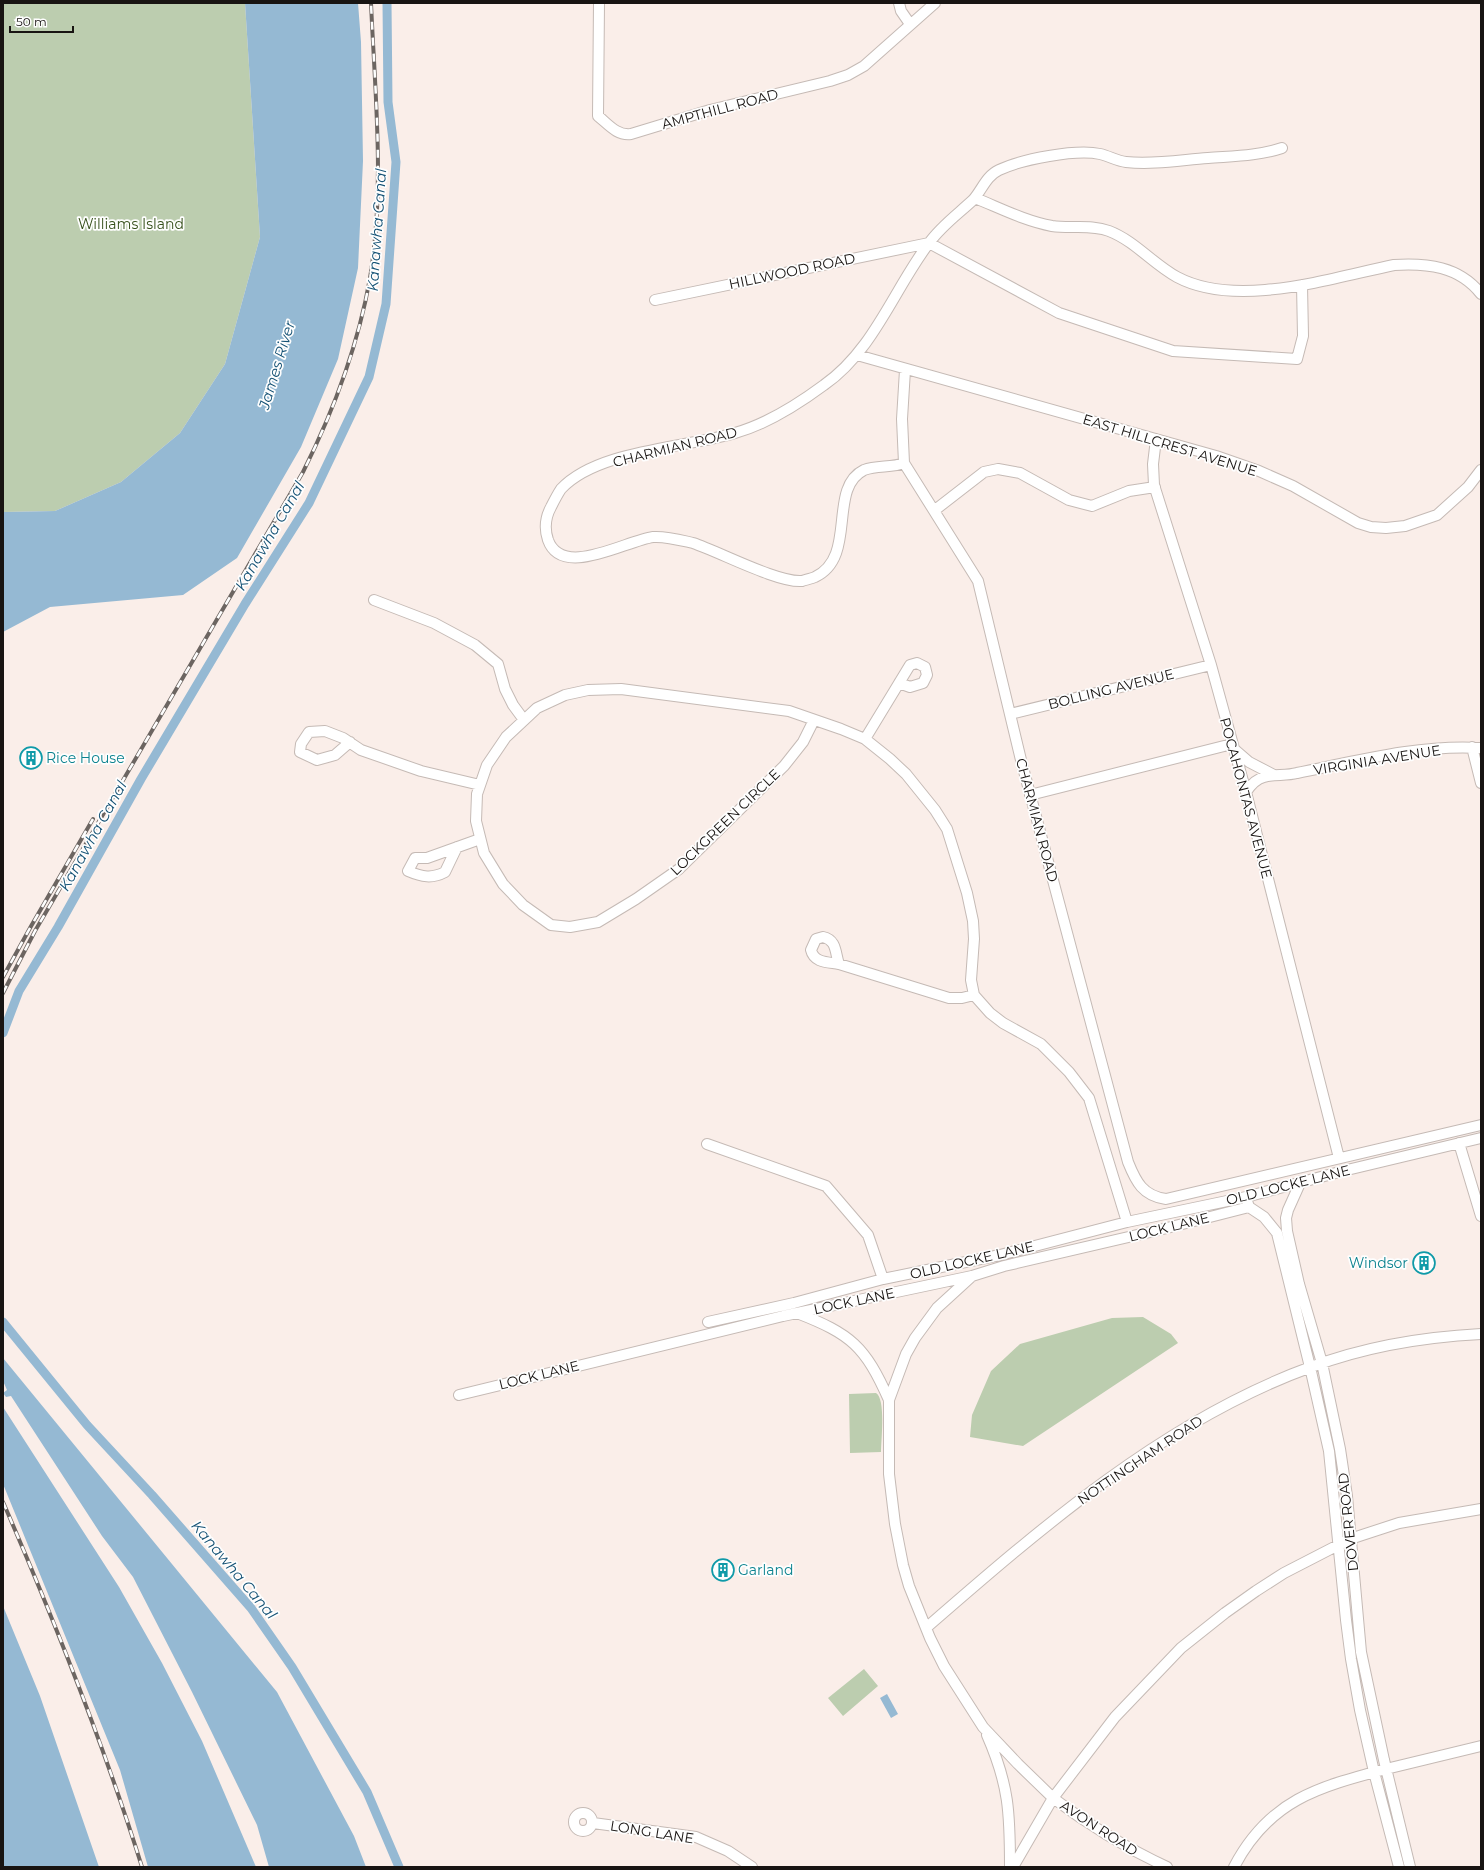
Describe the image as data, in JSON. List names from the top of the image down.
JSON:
{
  "streets": {
    "street": [
      "AMPTHILL ROAD",
      "HILLWOOD ROAD",
      "EAST HILLCREST AVENUE",
      "CHARMIAN ROAD",
      "BOLLING AVENUE",
      "VIRGINIA AVENUE",
      "POCAHONTAS AVENUE",
      "LOCKGREEN CIRCLE",
      "OLD LOCKE LANE",
      "LOCK LANE",
      "NOTTINGHAM ROAD",
      "DOVER ROAD",
      "AVON ROAD",
      "LONG LANE"
    ]
  },
  "crossings": [
    ["HILLWOOD ROAD", "CHARMIAN ROAD"],
    ["EAST HILLCREST AVENUE", "CHARMIAN ROAD"],
    ["EAST HILLCREST AVENUE", "POCAHONTAS AVENUE"],
    ["CHARMIAN ROAD", "BOLLING AVENUE"],
    ["CHARMIAN ROAD", "POCAHONTAS AVENUE"],
    ["BOLLING AVENUE", "POCAHONTAS AVENUE"],
    ["VIRGINIA AVENUE", "POCAHONTAS AVENUE"],
    ["OLD LOCKE LANE", "DOVER ROAD"],
    ["LOCK LANE", "DOVER ROAD"],
    ["NOTTINGHAM ROAD", "DOVER ROAD"]
  ],
  "water": ["Kanawha Canal", "James River"],
  "parks": ["Williams Island"],
  "places": {
    "building": ["Rice House", "Windsor", "Garland"]
  },
  "scale_bar": "50 m"
}
